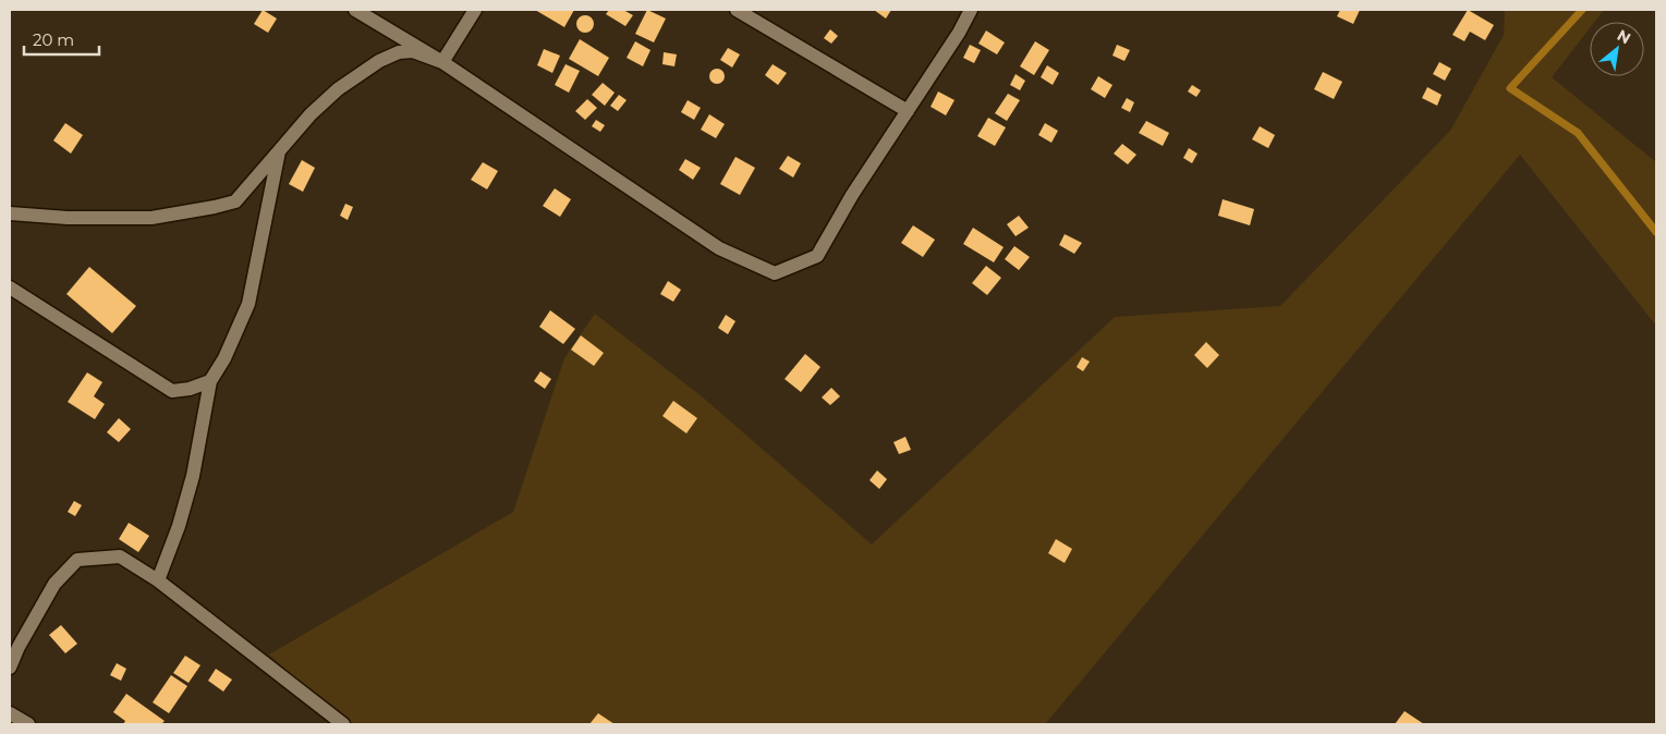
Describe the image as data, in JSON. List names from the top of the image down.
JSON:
{
  "scale_bar": "20 m",
  "north": "top right"
}
